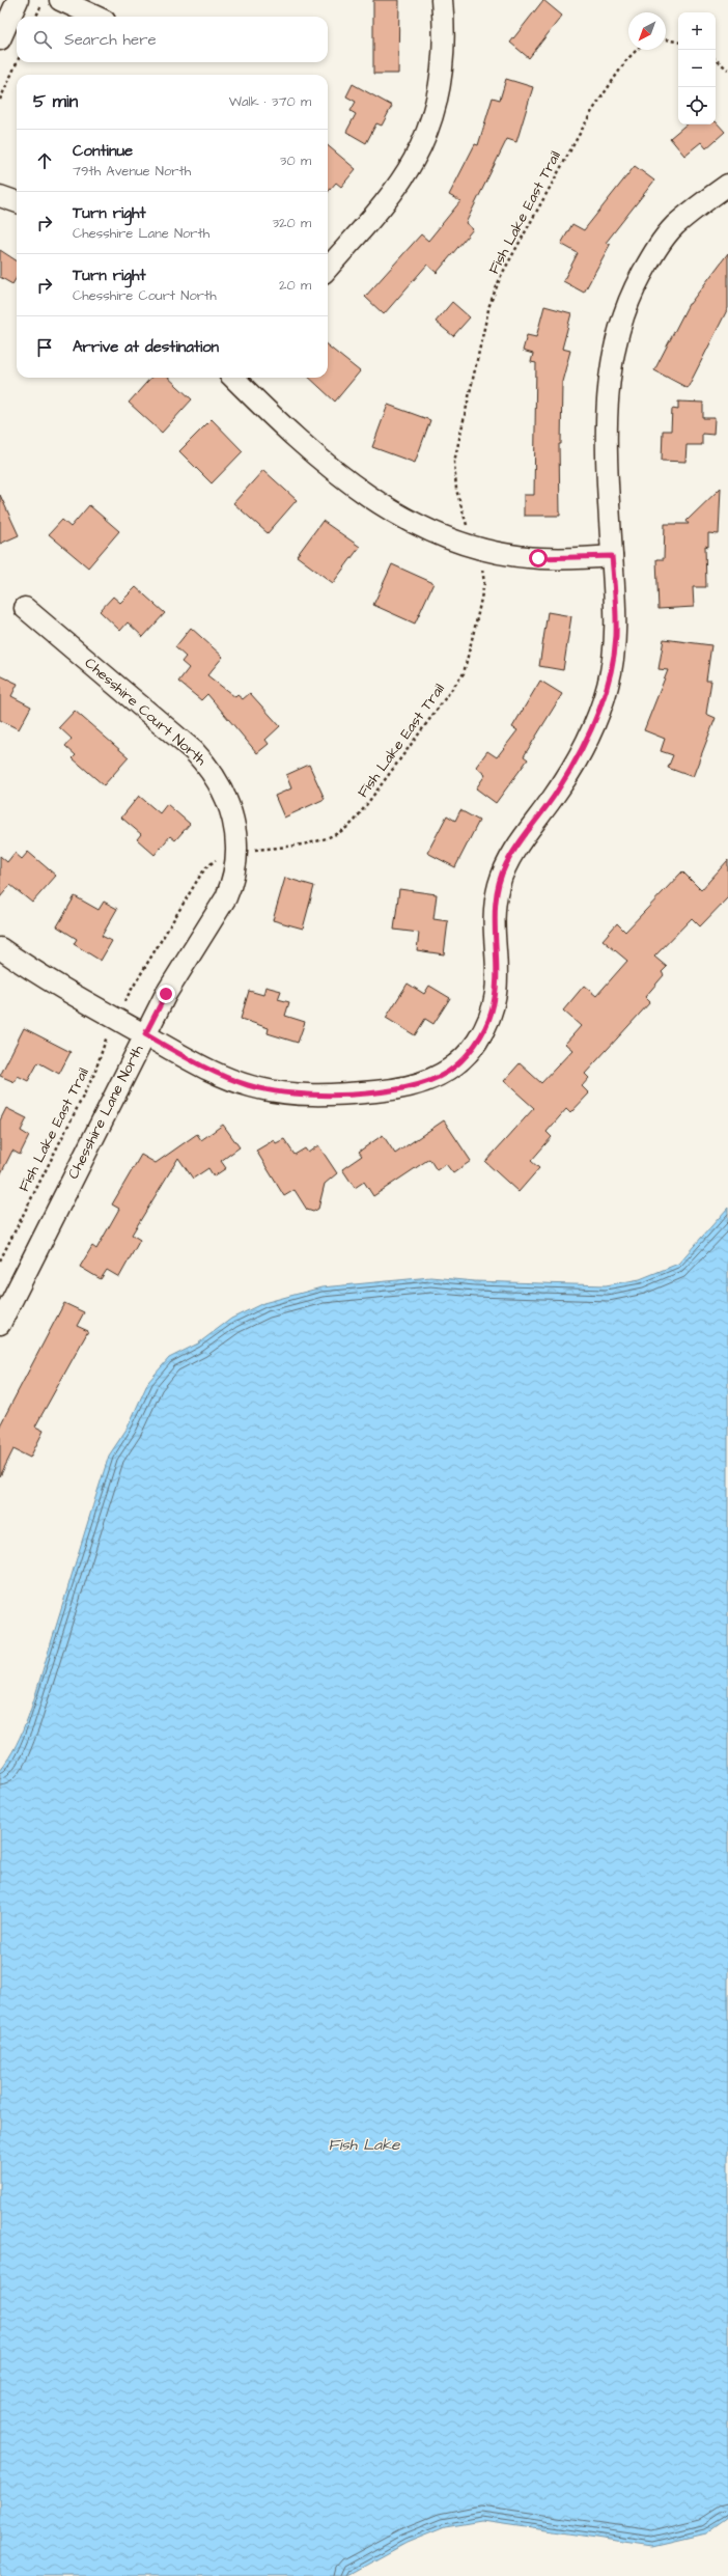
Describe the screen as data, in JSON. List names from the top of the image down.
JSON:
{
  "streets": {
    "street": ["Chesshire Court North", "Chesshire Lane North"],
    "path": ["Fish Lake East Trail"]
  },
  "crossings": [
    ["Chesshire Court North", "Chesshire Lane North"]
  ],
  "water": ["Fish Lake"],
  "north": "bottom left",
  "page": {
    "map_buttons": ["+", "−"],
    "search": "Search here",
    "heading": ["5 min", "Walk · 370 m"],
    "list": [
      ["Continue", "79th Avenue North", "30 m"],
      ["Turn right", "Chesshire Lane North", "320 m"],
      ["Turn right", "Chesshire Court North", "20 m"],
      "Arrive at destination"
    ]
  }
}
